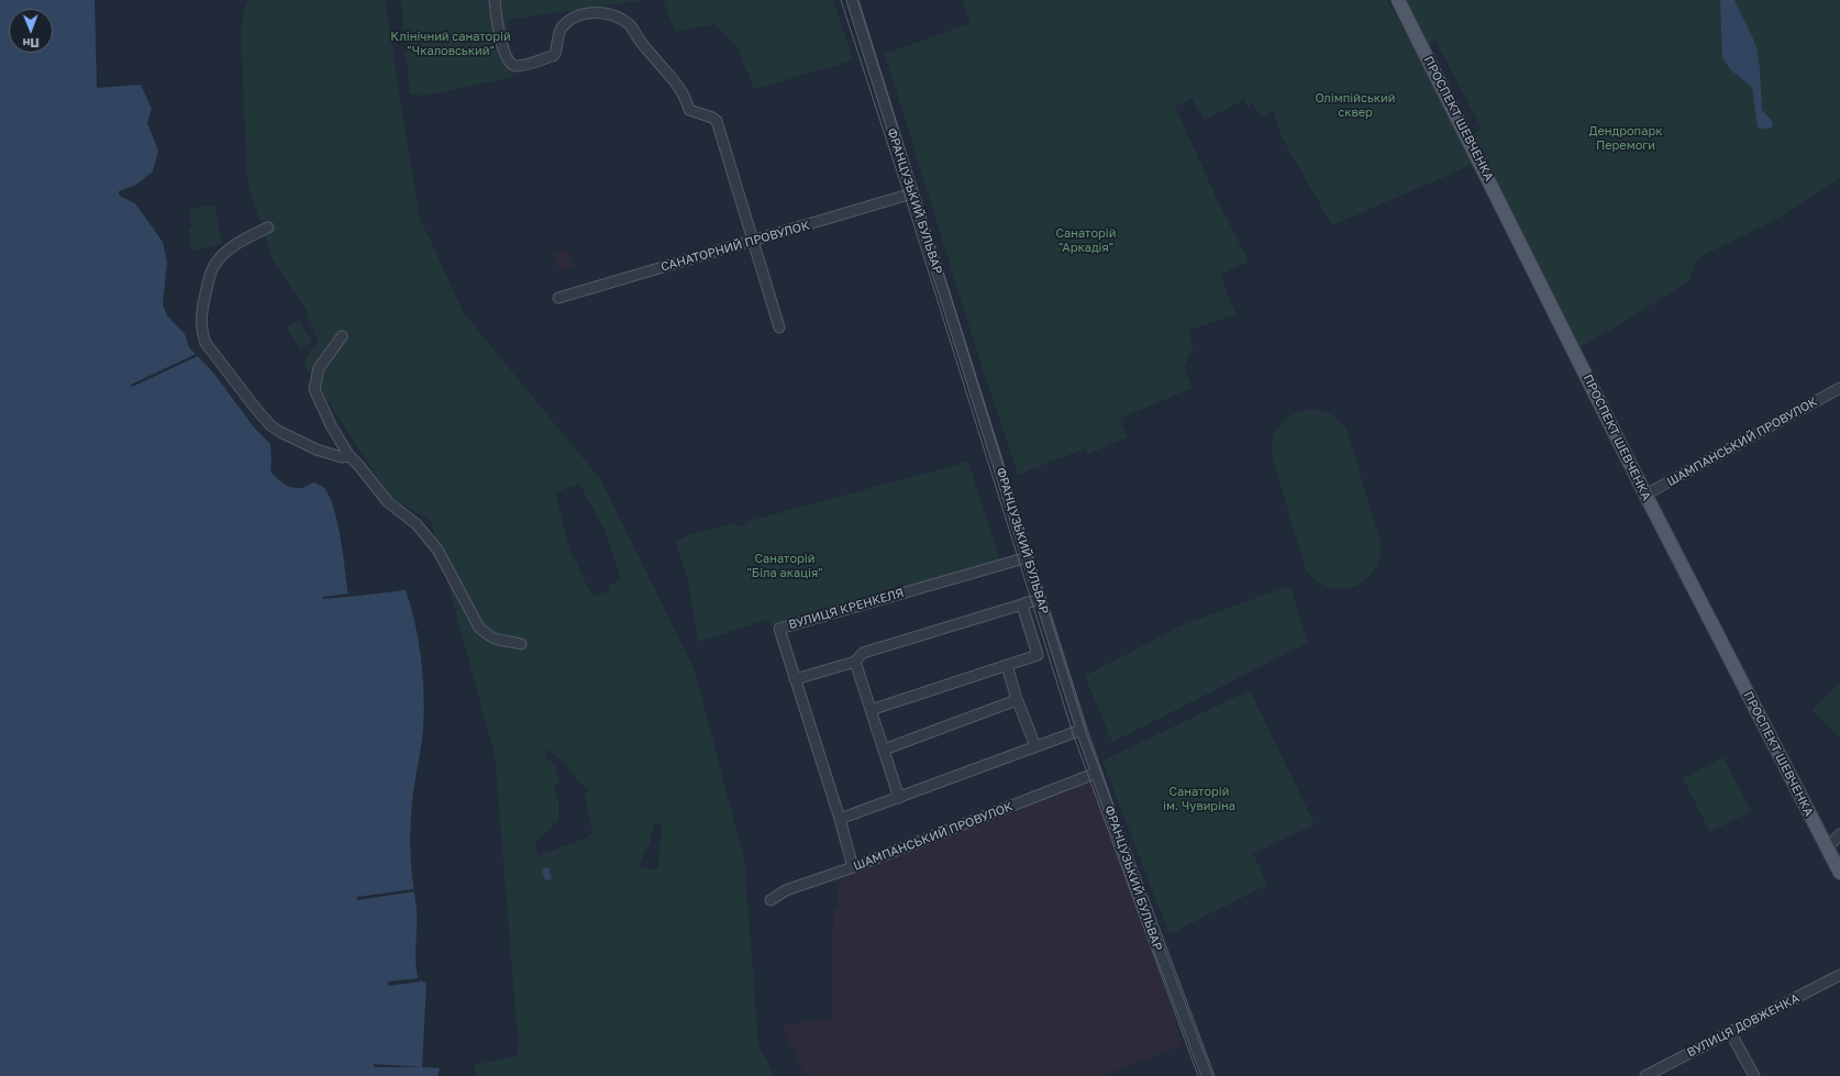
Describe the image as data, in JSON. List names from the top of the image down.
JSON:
{
  "streets": {
    "main road": ["ПРОСПЕКТ ШЕВЧЕНКА"],
    "street": [
      "ФРАНЦУЗЬКИЙ БУЛЬВАР",
      "САНАТОРНИЙ ПРОВУЛОК",
      "ШАМПАНСЬКИЙ ПРОВУЛОК",
      "ВУЛИЦЯ КРЕНКЕЛЯ",
      "ВУЛИЦЯ ДОВЖЕНКА"
    ]
  },
  "crossings": [
    ["ПРОСПЕКТ ШЕВЧЕНКА", "ШАМПАНСЬКИЙ ПРОВУЛОК"],
    ["ФРАНЦУЗЬКИЙ БУЛЬВАР", "САНАТОРНИЙ ПРОВУЛОК"],
    ["ФРАНЦУЗЬКИЙ БУЛЬВАР", "ШАМПАНСЬКИЙ ПРОВУЛОК"],
    ["ФРАНЦУЗЬКИЙ БУЛЬВАР", "ВУЛИЦЯ КРЕНКЕЛЯ"],
    ["ШАМПАНСЬКИЙ ПРОВУЛОК", "ВУЛИЦЯ КРЕНКЕЛЯ"]
  ],
  "parks": [
    "Клінічний санаторій \"Чкаловський\"",
    "Олімпійський сквер",
    "Дендропарк Перемоги",
    "Санаторій \"Аркадія\"",
    "Санаторій \"Біла акація\"",
    "Санаторій ім. Чувиріна"
  ],
  "north": "bottom"
}
